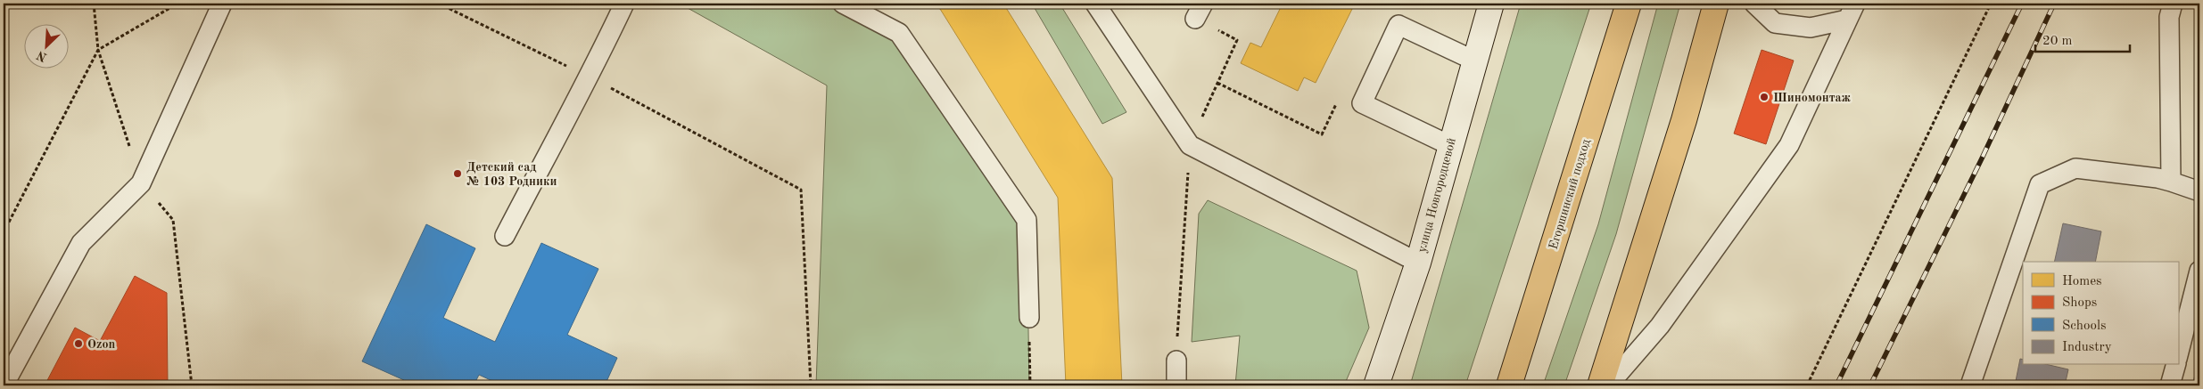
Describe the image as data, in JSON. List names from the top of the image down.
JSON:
{
  "streets": {
    "main road": ["Егоршинский подход"],
    "street": ["улица Новгородцевой"]
  },
  "places": ["Шиномонтаж", "Детский сад № 103 Родники", "Ozon"],
  "legend": [
    "Homes",
    "Shops",
    "Schools",
    "Industry"
  ],
  "scale_bar": "20 m",
  "north": "bottom left"
}
